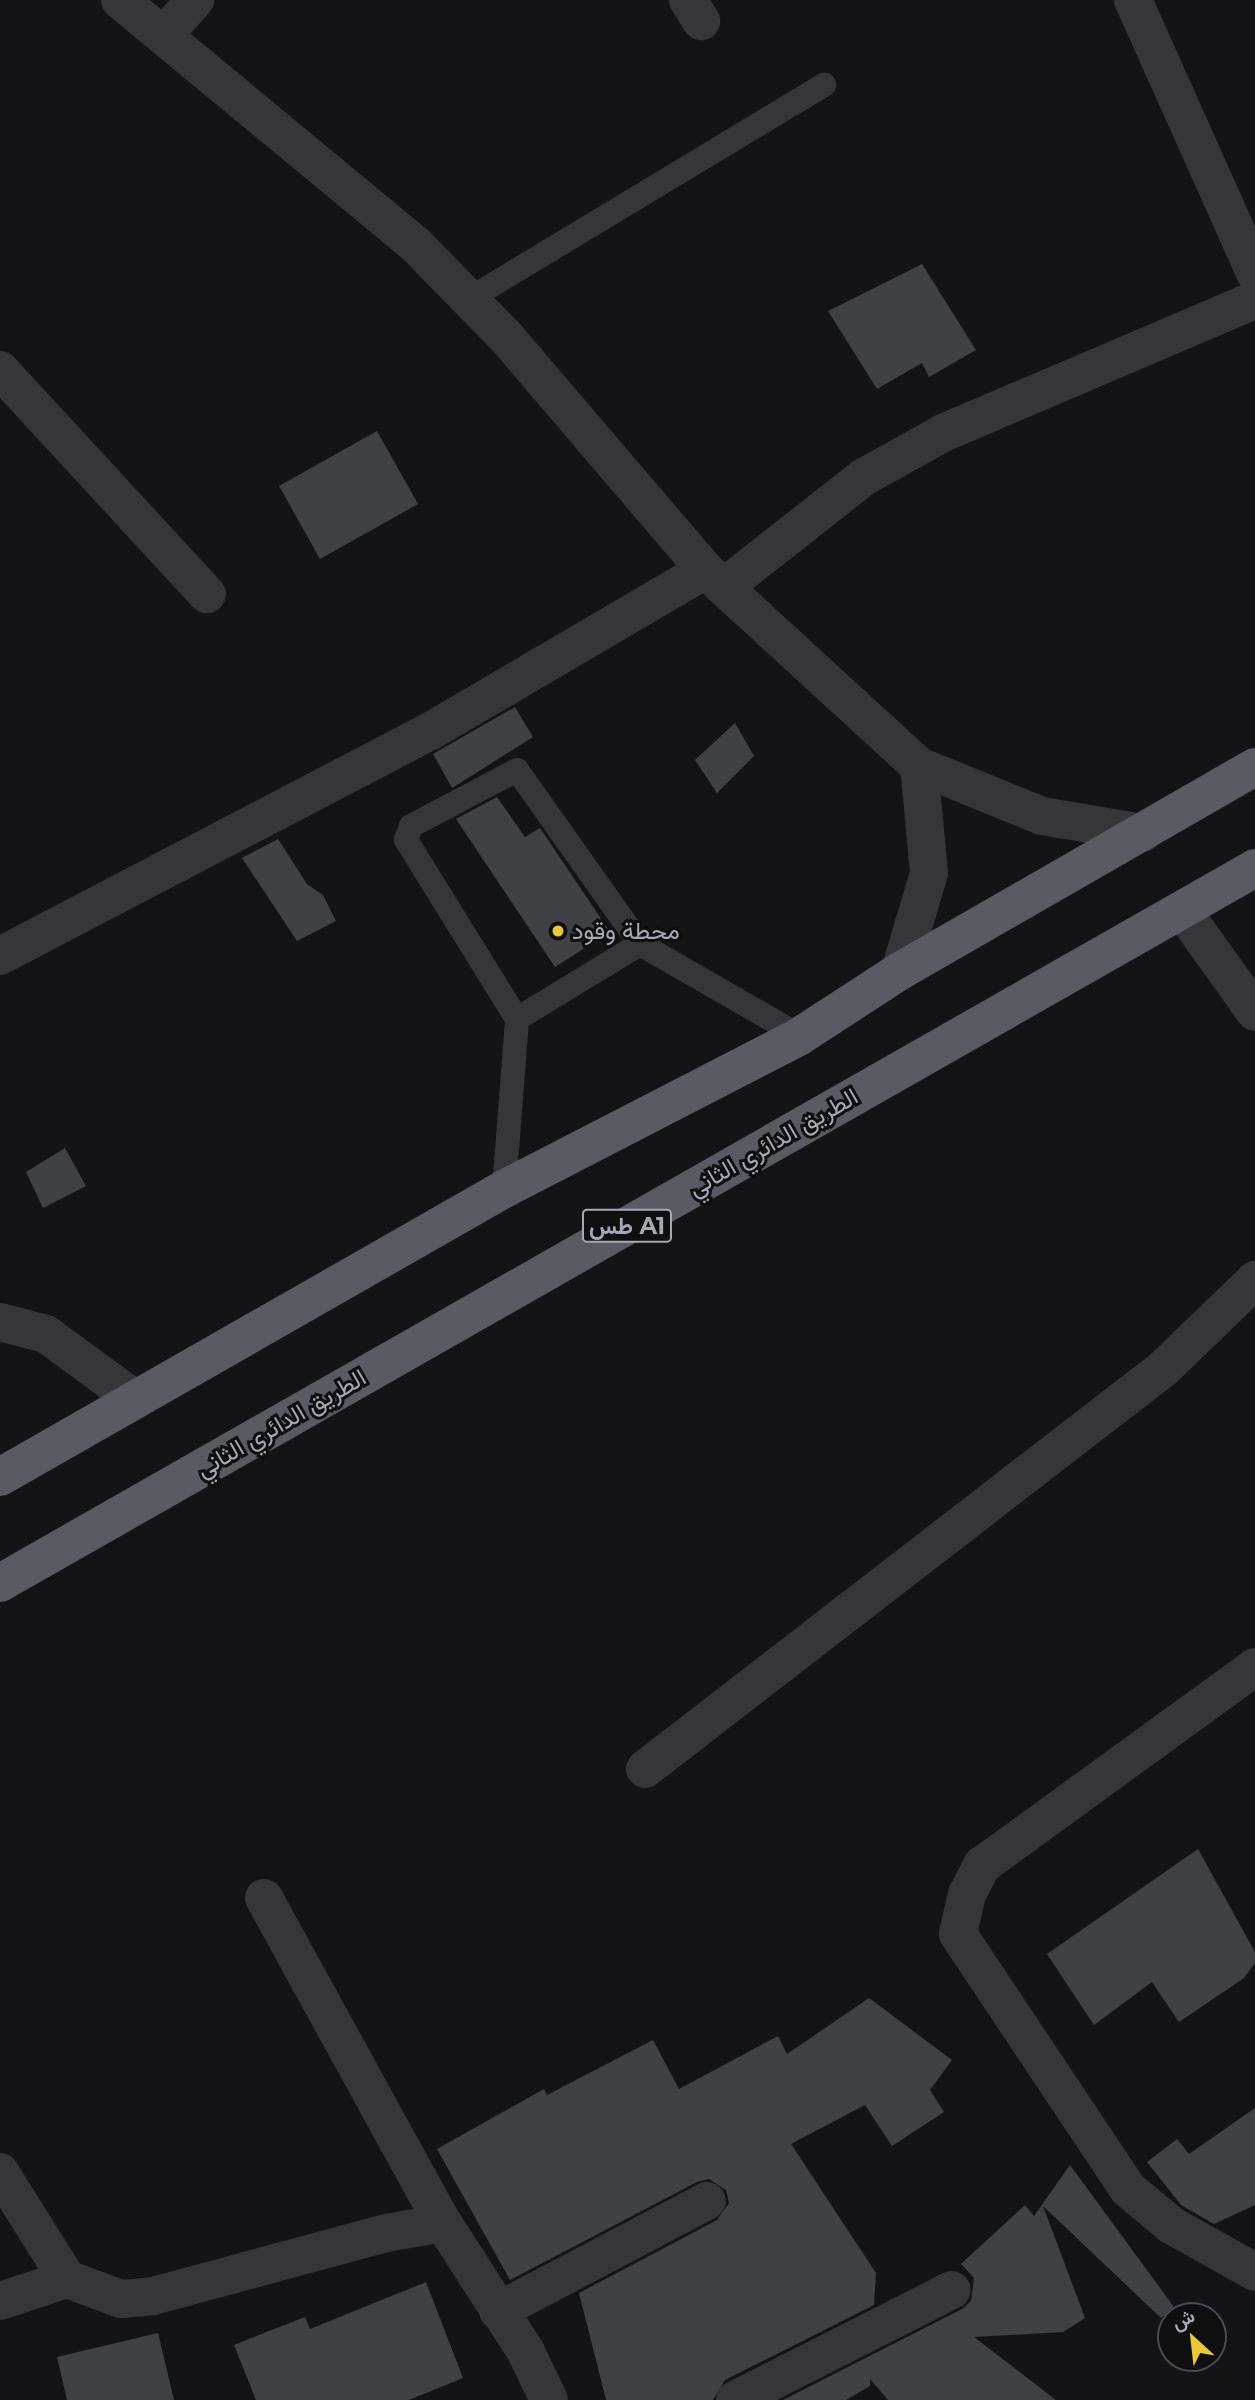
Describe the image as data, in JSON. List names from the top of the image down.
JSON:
{
  "streets": {
    "highway": ["الطريق الدائري الثاني", "طس A1"]
  },
  "places": ["محطة وقود"],
  "north": "top left"
}
